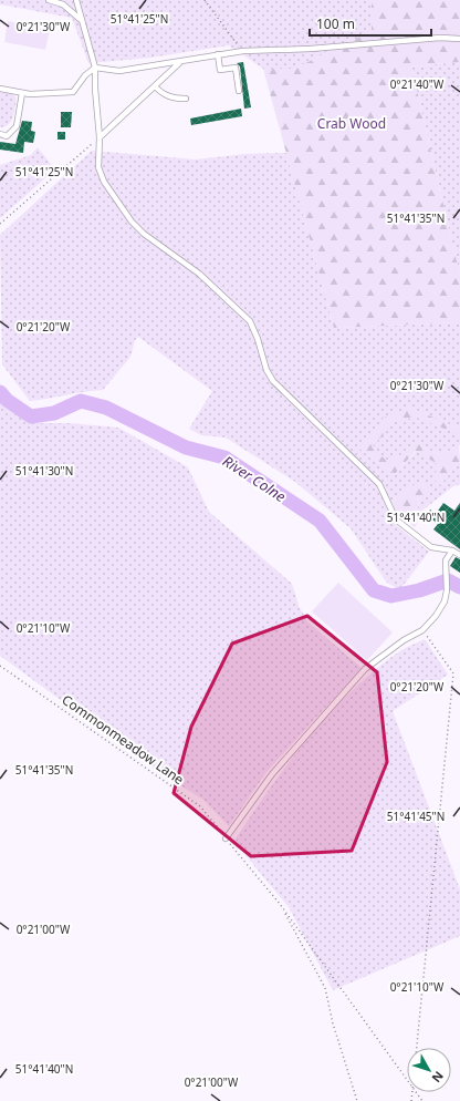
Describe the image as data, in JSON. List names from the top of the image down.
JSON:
{
  "streets": {
    "path": ["Commonmeadow Lane"]
  },
  "water": ["River Colne"],
  "parks": ["Crab Wood"],
  "scale_bar": "100 m",
  "north": "bottom right",
  "coordinates": [
    "51°41'25\"N",
    "0°21'30\"W",
    "0°21'40\"W",
    "51°41'35\"N",
    "0°21'20\"W",
    "51°41'30\"N",
    "51°41'40\"N",
    "0°21'10\"W",
    "51°41'45\"N",
    "0°21'00\"W"
  ]
}
